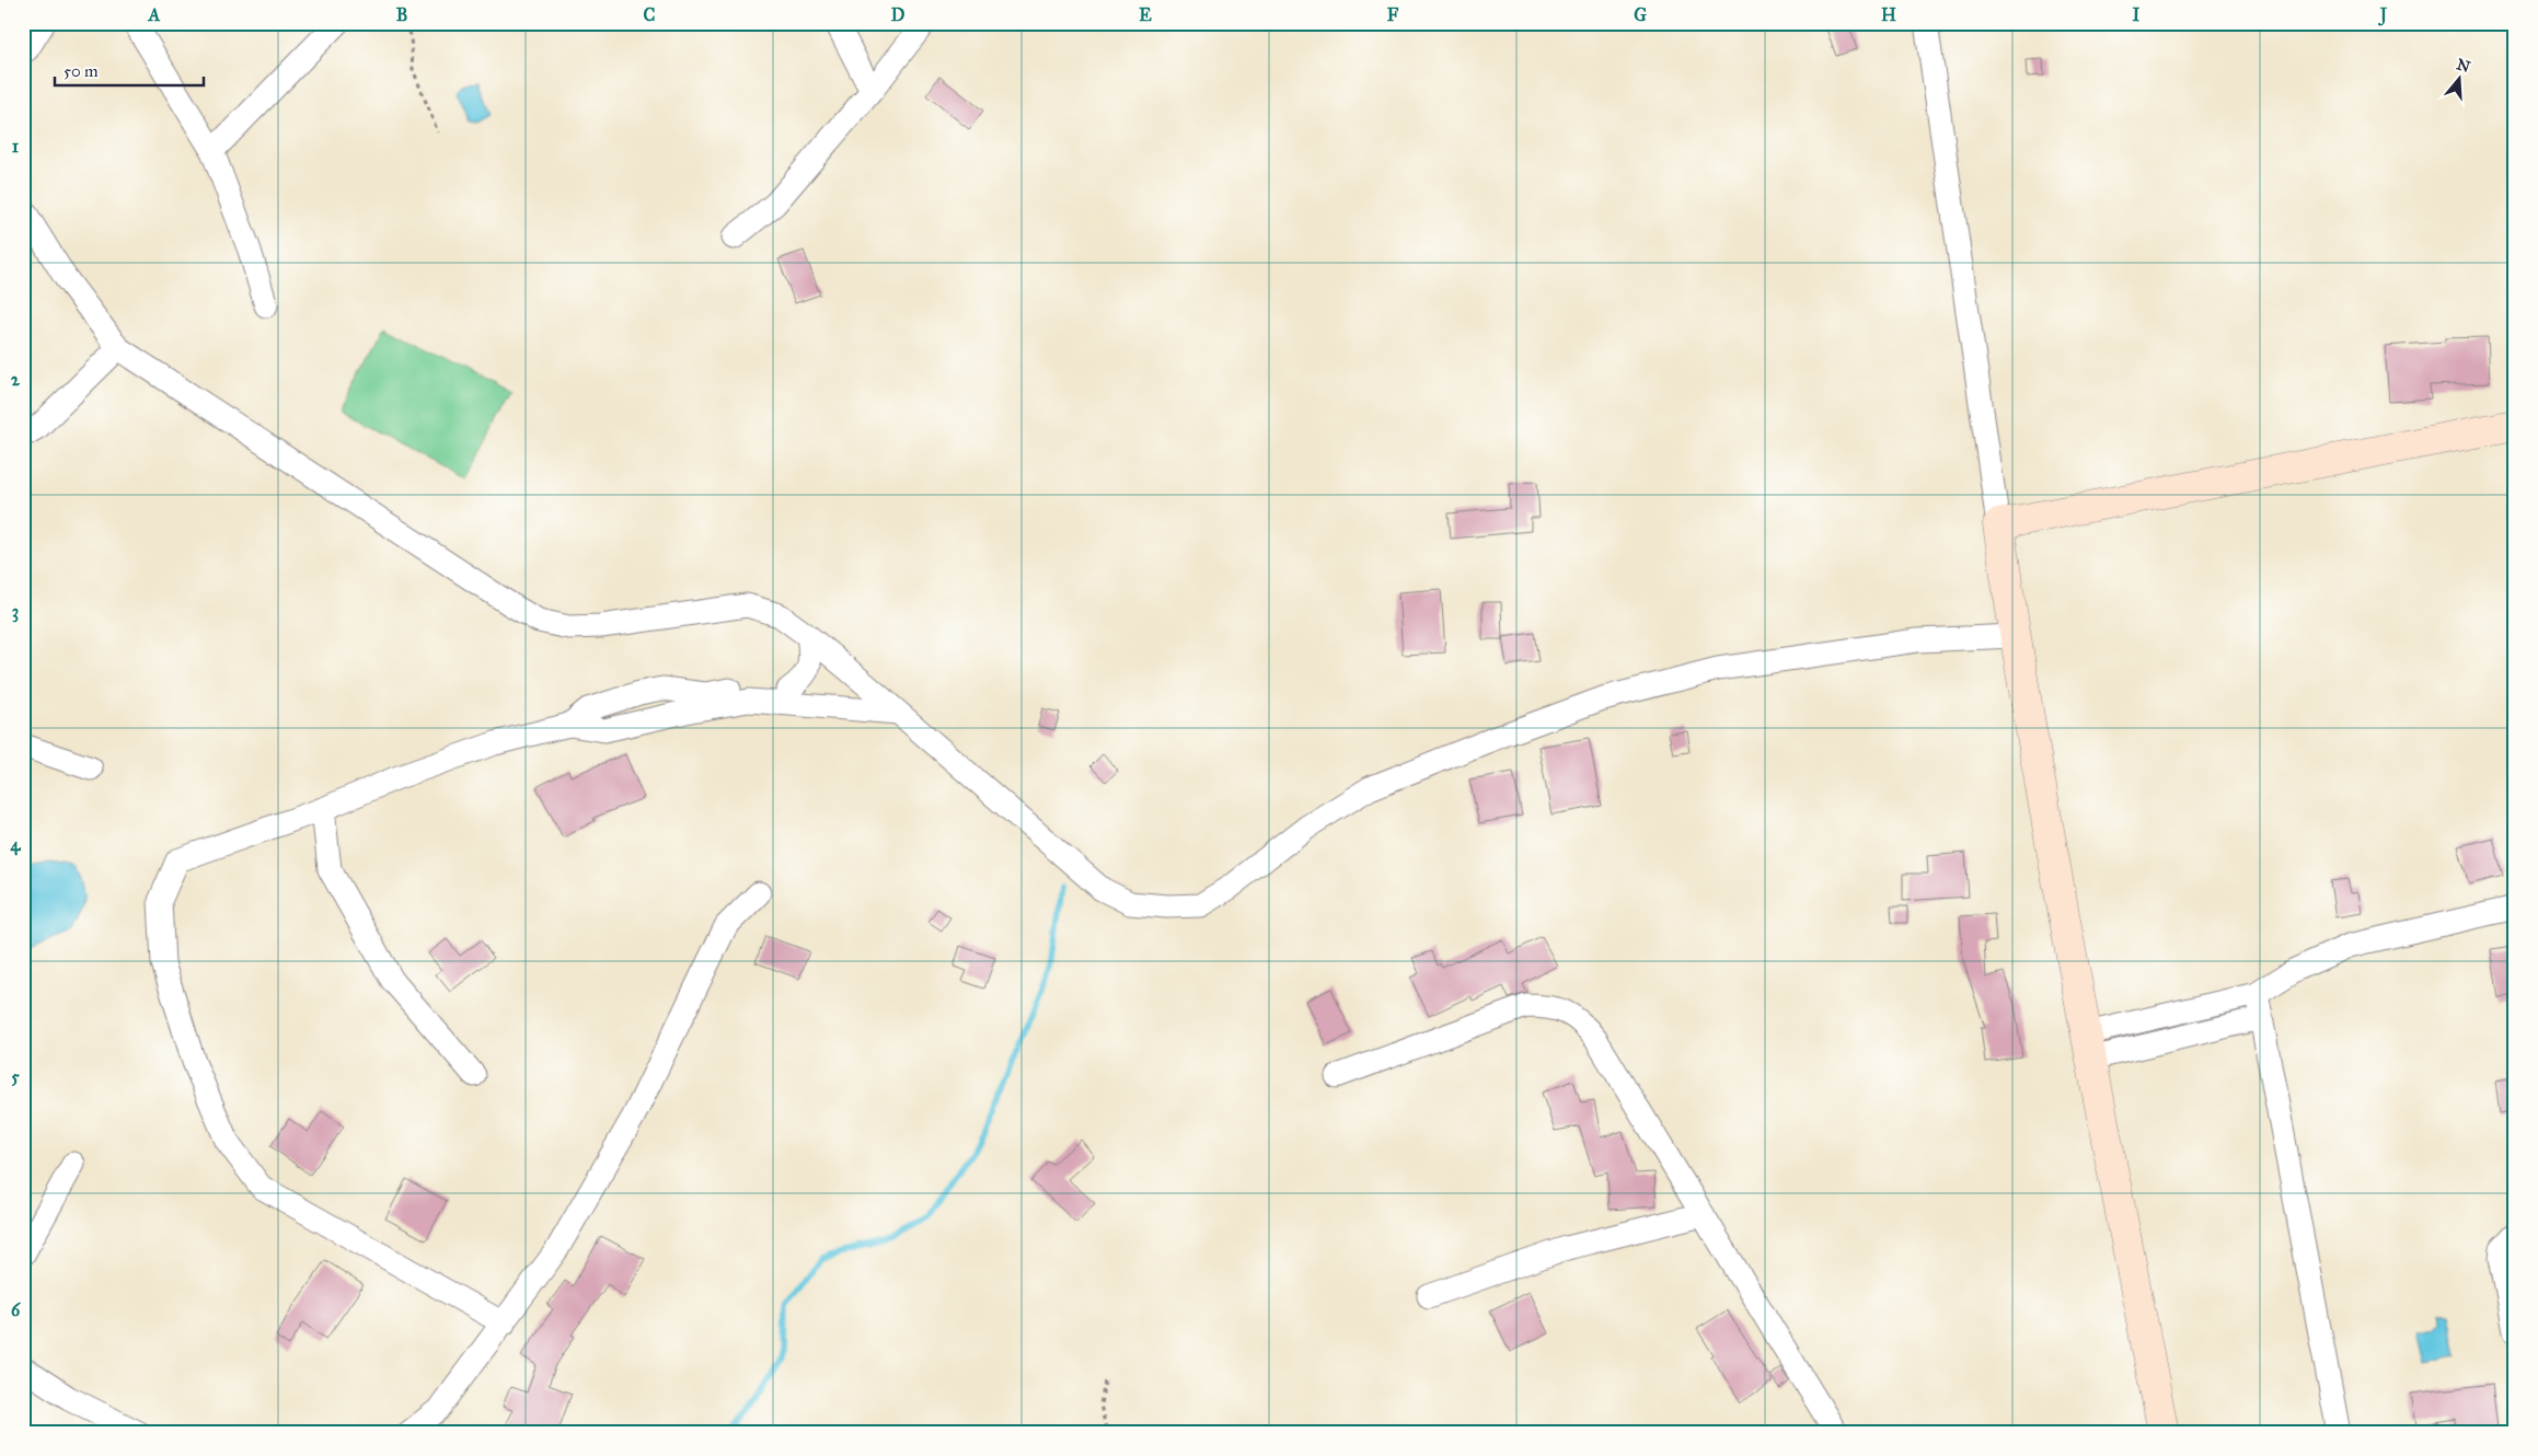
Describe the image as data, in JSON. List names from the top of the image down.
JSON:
{
  "scale_bar": "50 m",
  "north": "top",
  "grid": {
    "columns": [
      "A",
      "B",
      "C",
      "D",
      "E",
      "F",
      "G",
      "H",
      "I",
      "J"
    ],
    "rows": [
      "1",
      "2",
      "3",
      "4",
      "5",
      "6"
    ]
  }
}
